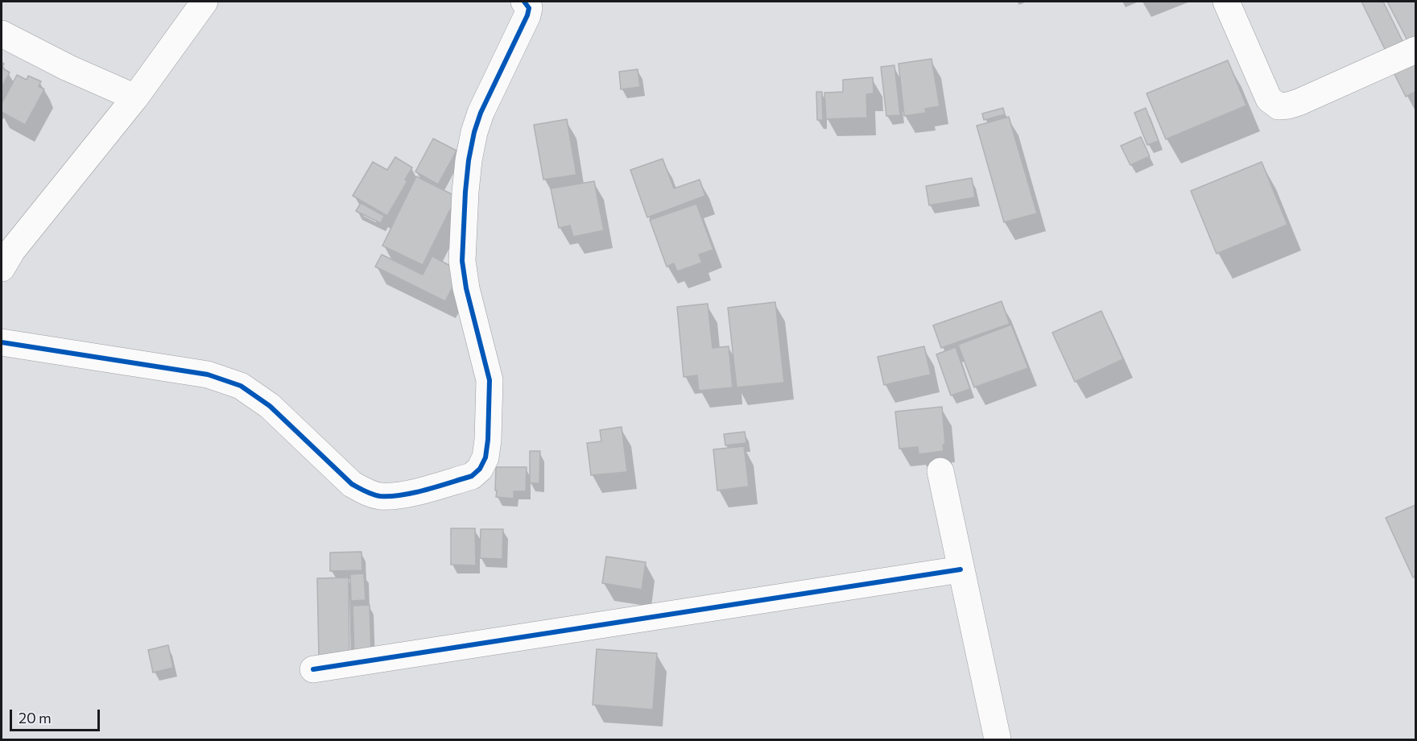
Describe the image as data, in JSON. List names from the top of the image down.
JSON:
{
  "scale_bar": "20 m"
}
